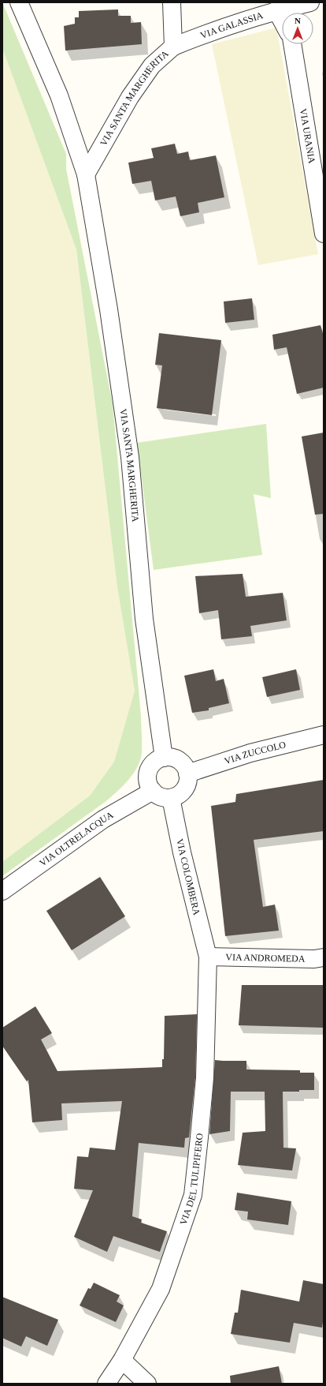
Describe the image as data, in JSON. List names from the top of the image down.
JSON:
{
  "streets": {
    "street": [
      "VIA GALASSIA",
      "VIA SANTA MARGHERITA",
      "VIA URANIA",
      "VIA ZUCCOLO",
      "VIA OLTRELACQUA",
      "VIA COLOMBERA",
      "VIA ANDROMEDA",
      "VIA DEL TULIPIFERO"
    ]
  },
  "crossings": [
    ["VIA GALASSIA", "VIA SANTA MARGHERITA"],
    ["VIA SANTA MARGHERITA", "VIA ZUCCOLO"],
    ["VIA SANTA MARGHERITA", "VIA OLTRELACQUA"],
    ["VIA SANTA MARGHERITA", "VIA COLOMBERA"],
    ["VIA ZUCCOLO", "VIA OLTRELACQUA"],
    ["VIA ZUCCOLO", "VIA COLOMBERA"],
    ["VIA OLTRELACQUA", "VIA COLOMBERA"],
    ["VIA COLOMBERA", "VIA ANDROMEDA"],
    ["VIA COLOMBERA", "VIA DEL TULIPIFERO"],
    ["VIA ANDROMEDA", "VIA DEL TULIPIFERO"]
  ],
  "north": "top"
}
